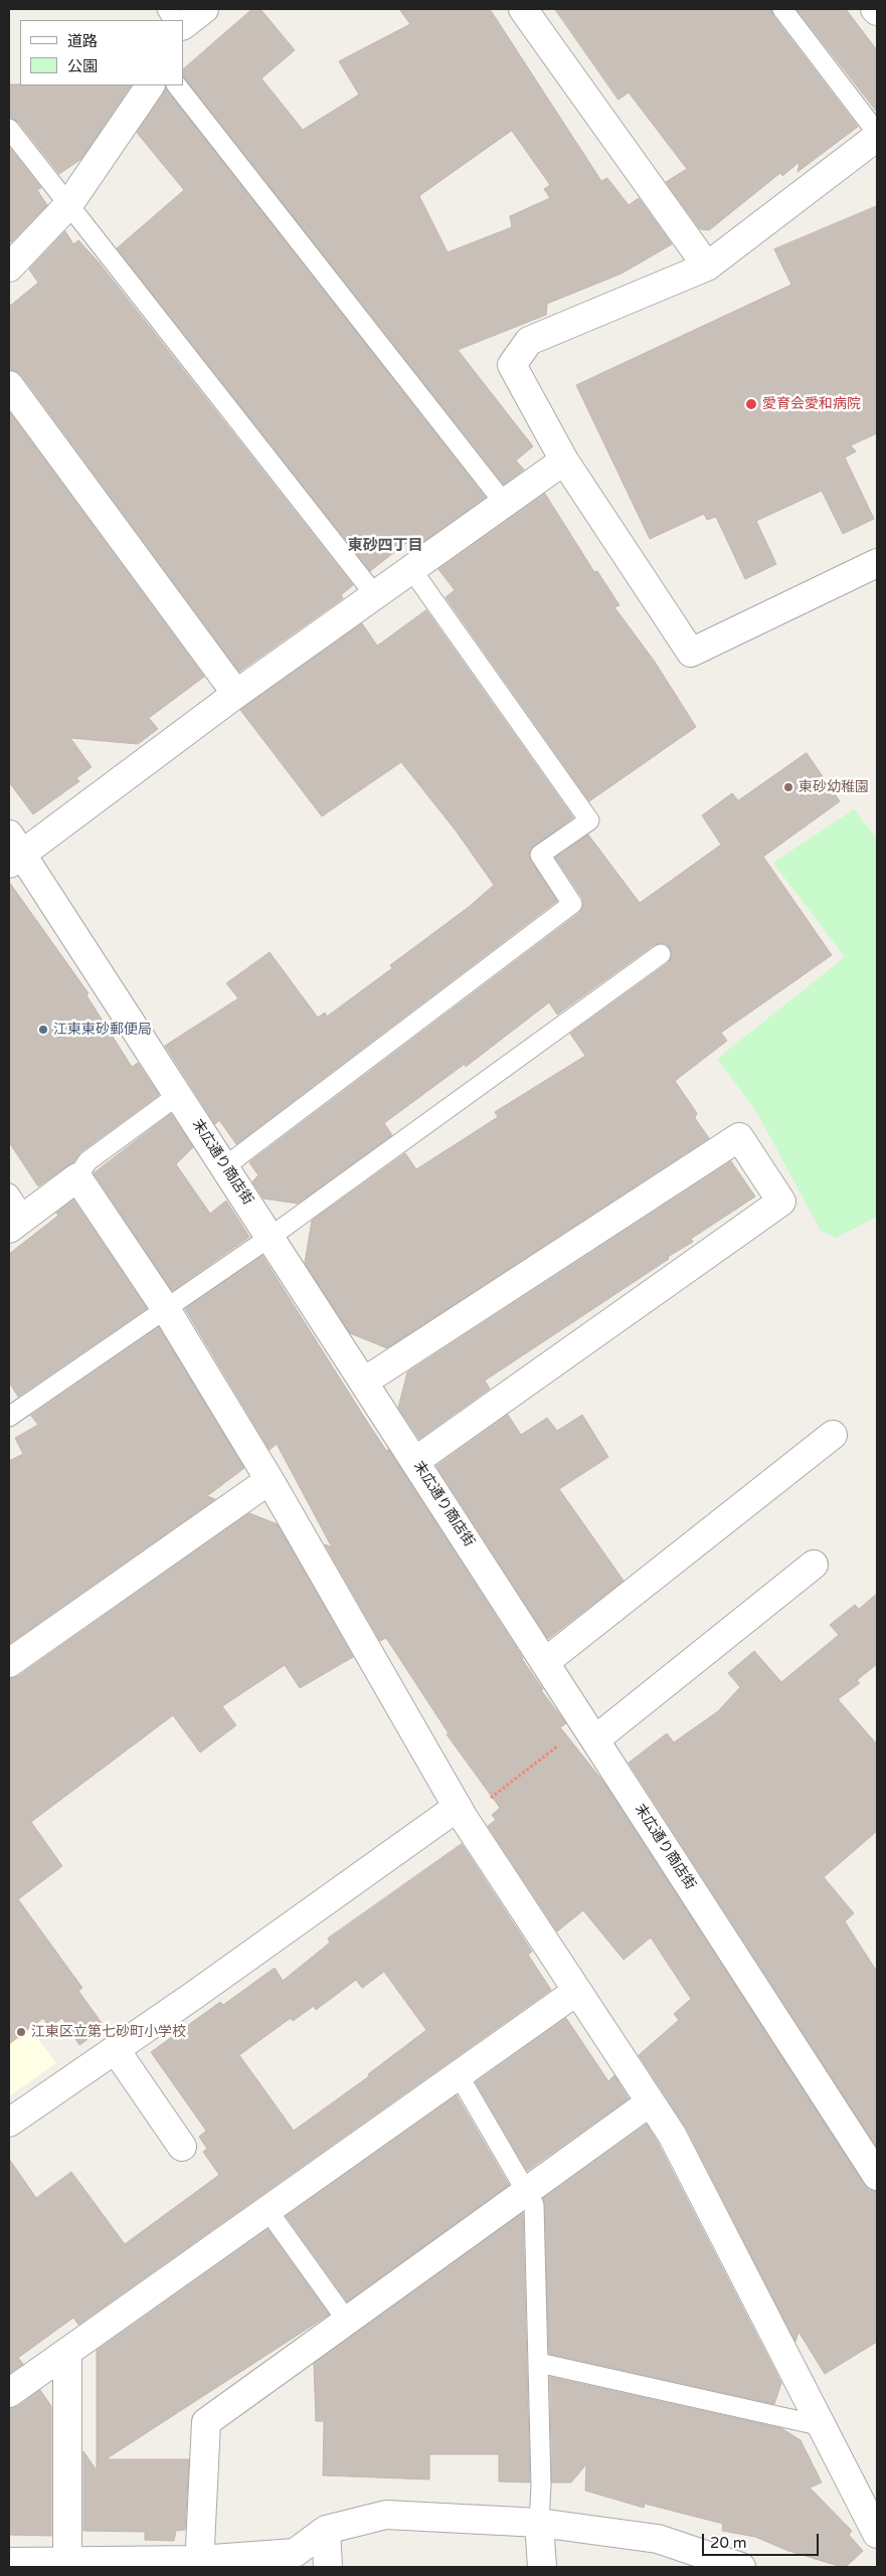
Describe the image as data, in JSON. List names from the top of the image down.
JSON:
{
  "streets": {
    "street": ["末広通り商店街"]
  },
  "districts": ["東砂四丁目"],
  "places": [
    "愛育会愛和病院",
    "東砂幼稚園",
    "江東東砂郵便局",
    "江東区立第七砂町小学校"
  ],
  "legend": ["道路", "公園"],
  "scale_bar": "20 m"
}
